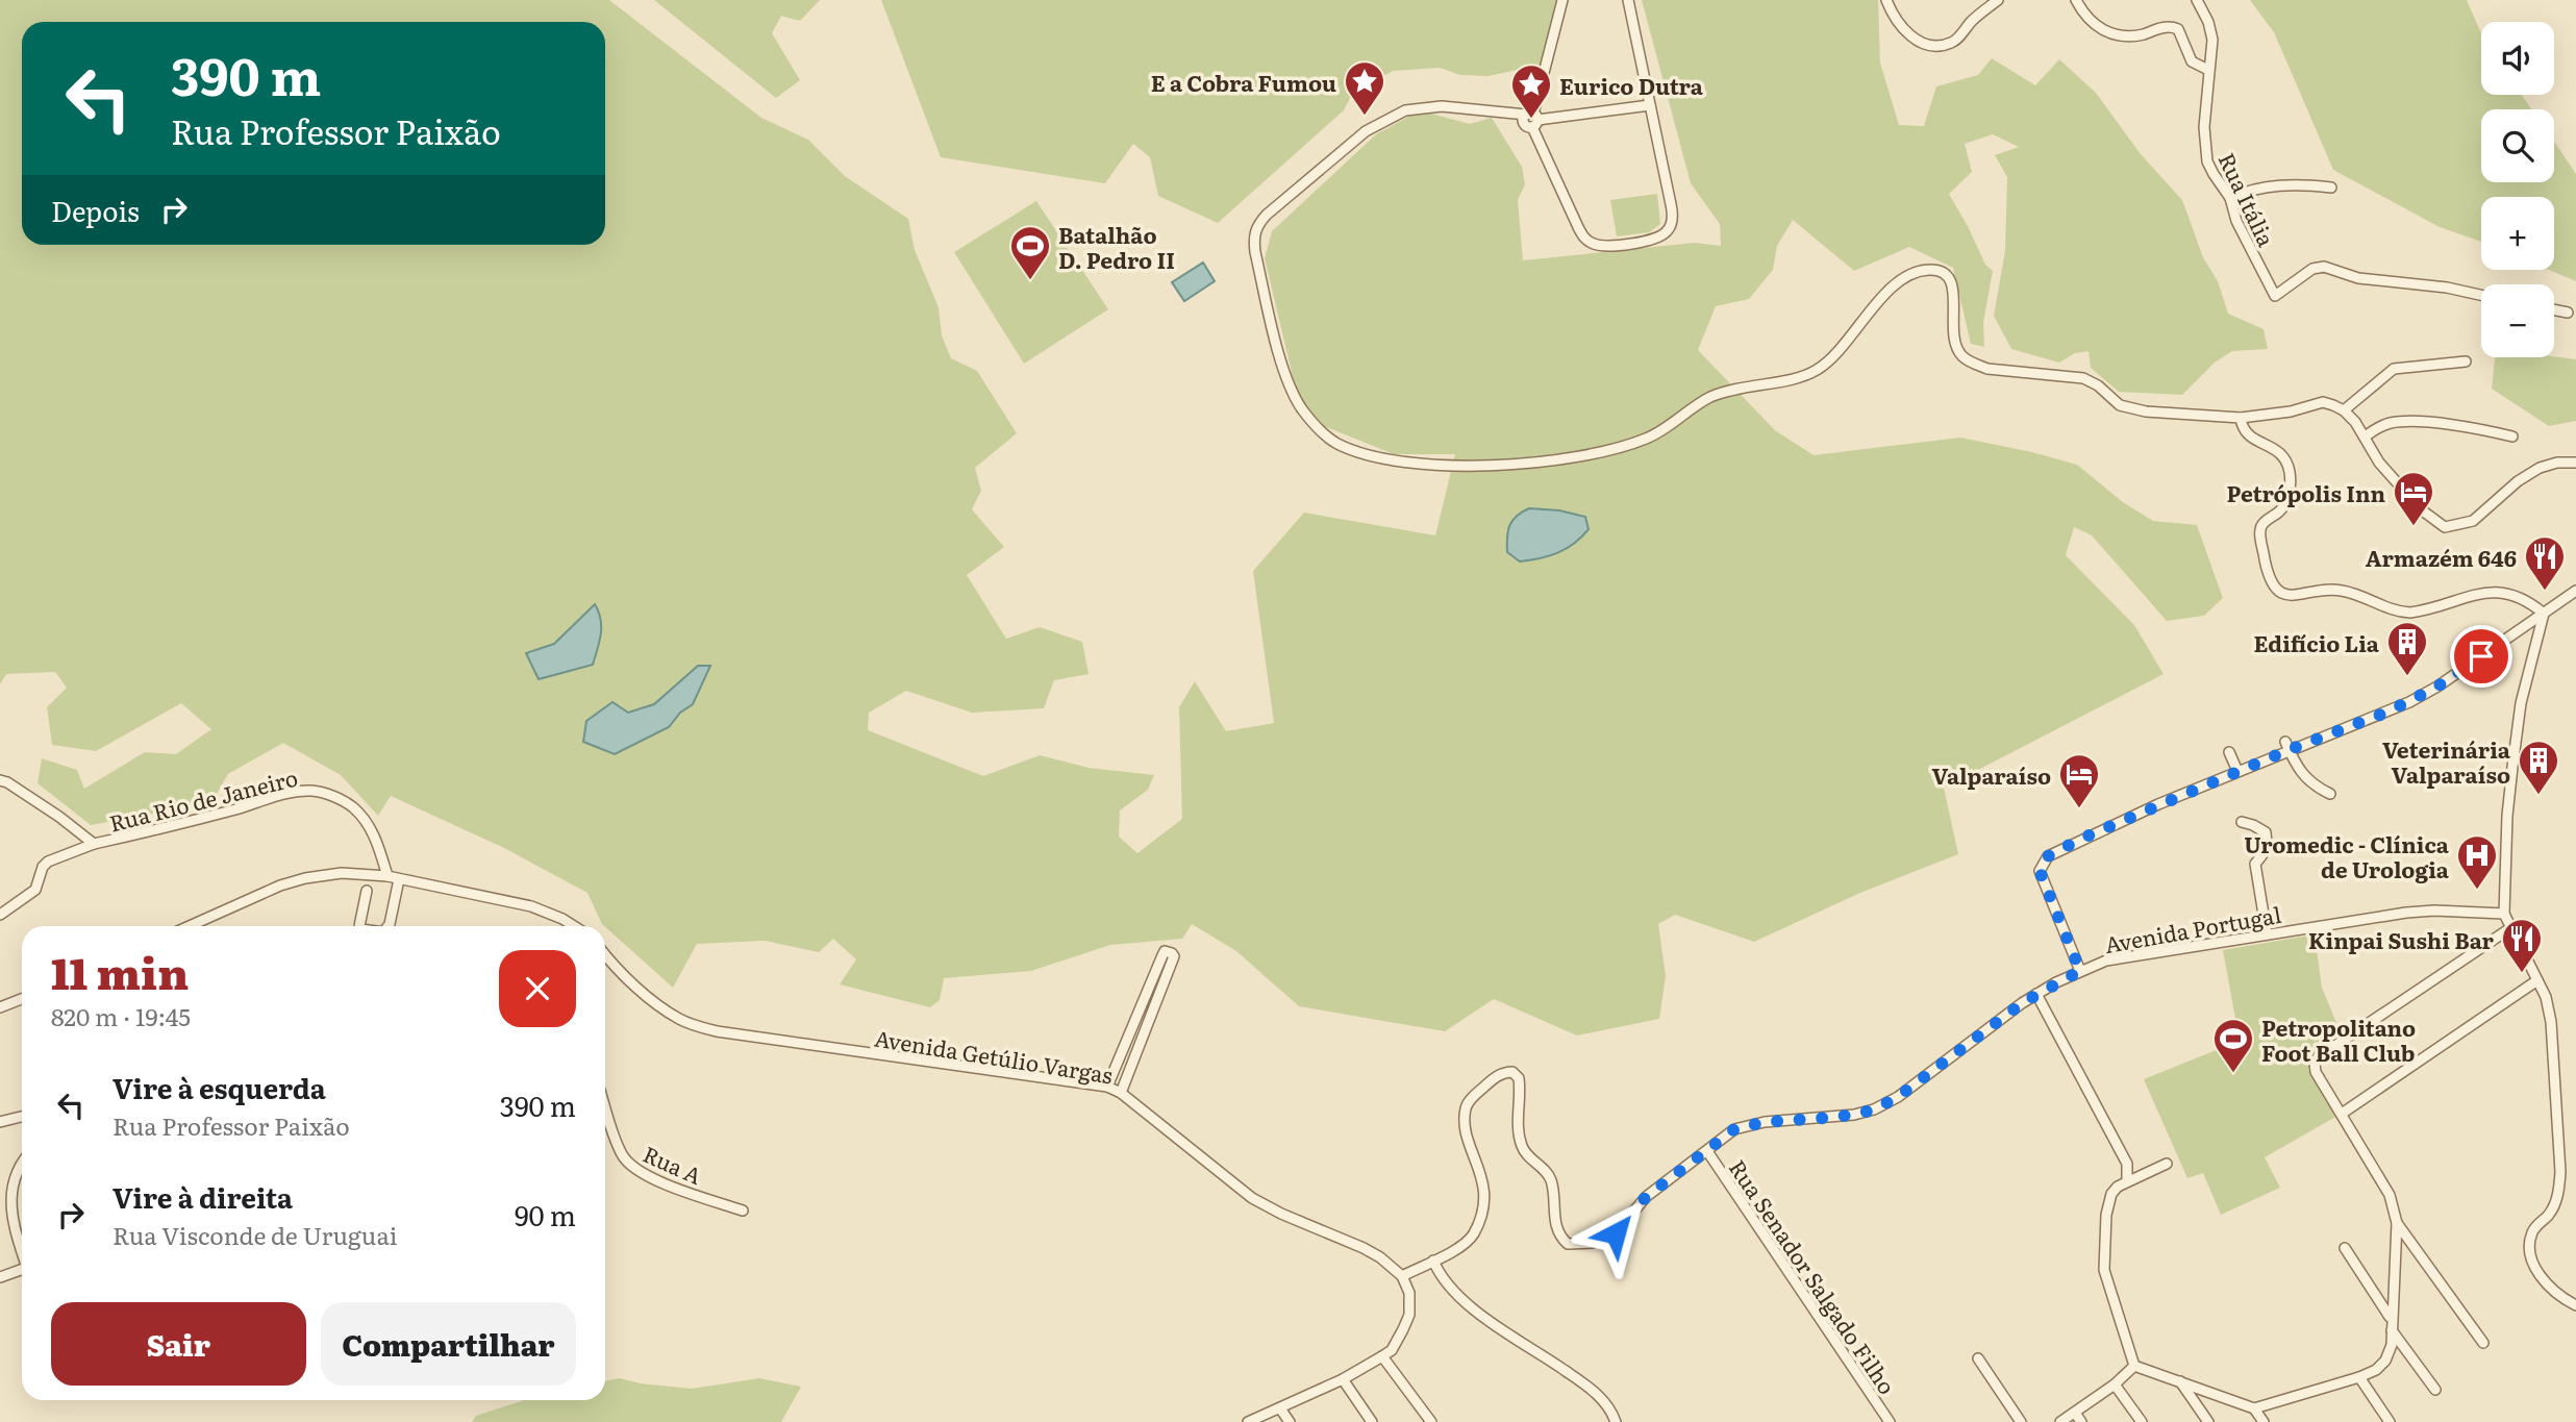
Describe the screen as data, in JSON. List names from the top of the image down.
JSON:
{
  "streets": {
    "street": [
      "Rua Itália",
      "Rua Rio de Janeiro",
      "Avenida Portugal",
      "Avenida Getúlio Vargas",
      "Rua A",
      "Rua Senador Salgado Filho"
    ]
  },
  "crossings": [
    ["Avenida Portugal", "Avenida Getúlio Vargas"],
    ["Avenida Portugal", "Rua Senador Salgado Filho"]
  ],
  "places": {
    "place": ["E a Cobra Fumou", "Eurico Dutra"],
    "sports": ["Batalhão D. Pedro II", "Petropolitano Foot Ball Club"],
    "hotel": ["Petrópolis Inn", "Valparaíso"],
    "restaurant": ["Armazém 646", "Kinpai Sushi Bar"],
    "building": ["Edifício Lia", "Veterinária Valparaíso"],
    "hospital": ["Uromedic - Clínica de Urologia"]
  },
  "page": {
    "map_buttons": ["+", "−"],
    "turn": ["390 m", "Rua Professor Paixão"],
    "then": "Depois",
    "heading": ["11 min", "820 m · 19:45"],
    "list": [
      {
        "name": "Vire à esquerda",
        "note": "Rua Professor Paixão",
        "value": "390 m"
      },
      {
        "name": "Vire à direita",
        "note": "Rua Visconde de Uruguai",
        "value": "90 m"
      }
    ],
    "buttons": ["Sair", "Compartilhar"]
  }
}
